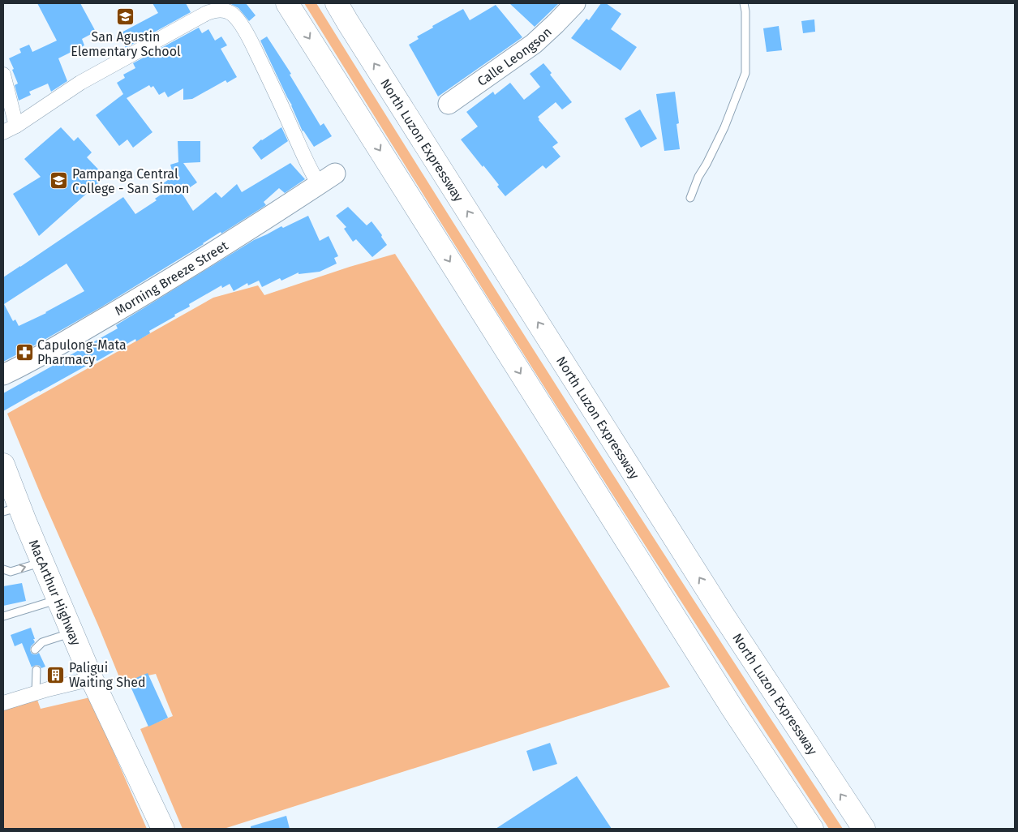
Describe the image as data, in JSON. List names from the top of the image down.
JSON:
{
  "streets": {
    "highway": ["North Luzon Expressway", "MacArthur Highway"],
    "main road": ["Calle Leongson", "Morning Breeze Street"]
  },
  "places": {
    "school or university": ["San Agustin Elementary School", "Pampanga Central College - San Simon"],
    "pharmacy": ["Capulong-Mata Pharmacy"],
    "building": ["Paligui Waiting Shed"]
  }
}
